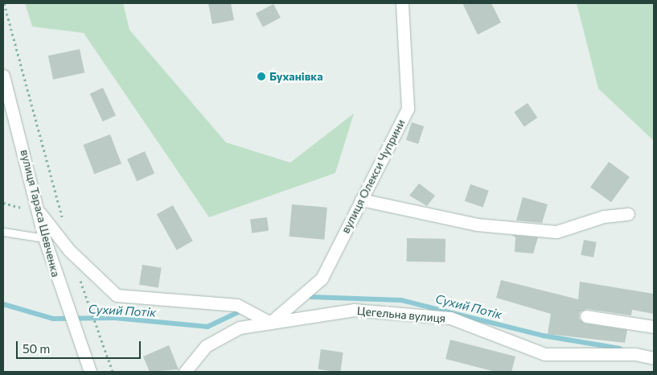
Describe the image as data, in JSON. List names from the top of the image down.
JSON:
{
  "streets": {
    "street": ["вулиця Олекси Чуприни", "вулиця Тараса Шевченка", "Цегельна вулиця"]
  },
  "crossings": [
    ["вулиця Олекси Чуприни", "Цегельна вулиця"]
  ],
  "water": ["Сухий Потік"],
  "places": ["Буханівка"],
  "scale_bar": "50 m"
}
